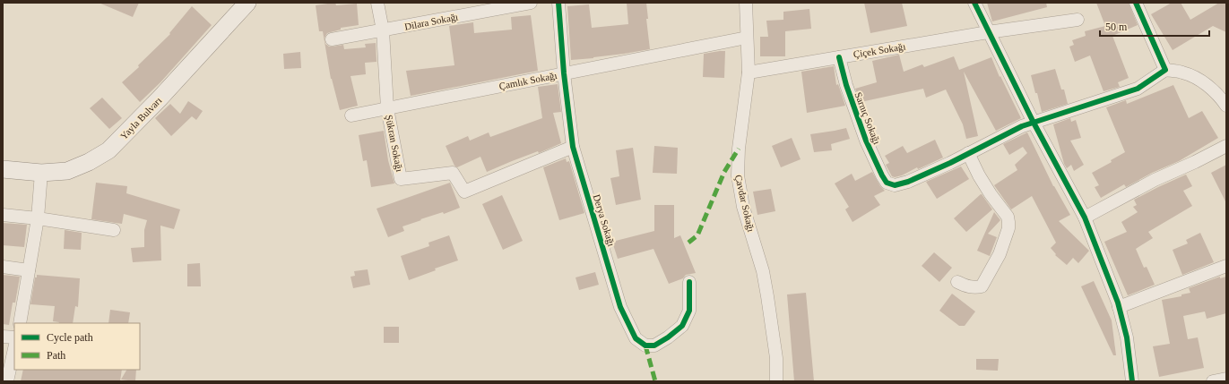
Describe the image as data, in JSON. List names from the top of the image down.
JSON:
{
  "streets": {
    "main road": ["Yayla Bulvarı"],
    "street": [
      "Dilara Sokağı",
      "Çiçek Sokağı",
      "Çamlık Sokağı",
      "Sarnıç Sokağı",
      "Şükran Sokağı",
      "Çavdar Sokağı",
      "Derya Sokağı"
    ]
  },
  "crossings": [
    ["Dilara Sokağı", "Şükran Sokağı"],
    ["Çiçek Sokağı", "Sarnıç Sokağı"],
    ["Çiçek Sokağı", "Çavdar Sokağı"],
    ["Çamlık Sokağı", "Şükran Sokağı"],
    ["Çamlık Sokağı", "Çavdar Sokağı"],
    ["Çamlık Sokağı", "Derya Sokağı"],
    ["Şükran Sokağı", "Derya Sokağı"]
  ],
  "legend": ["Cycle path", "Path"],
  "scale_bar": "50 m"
}
